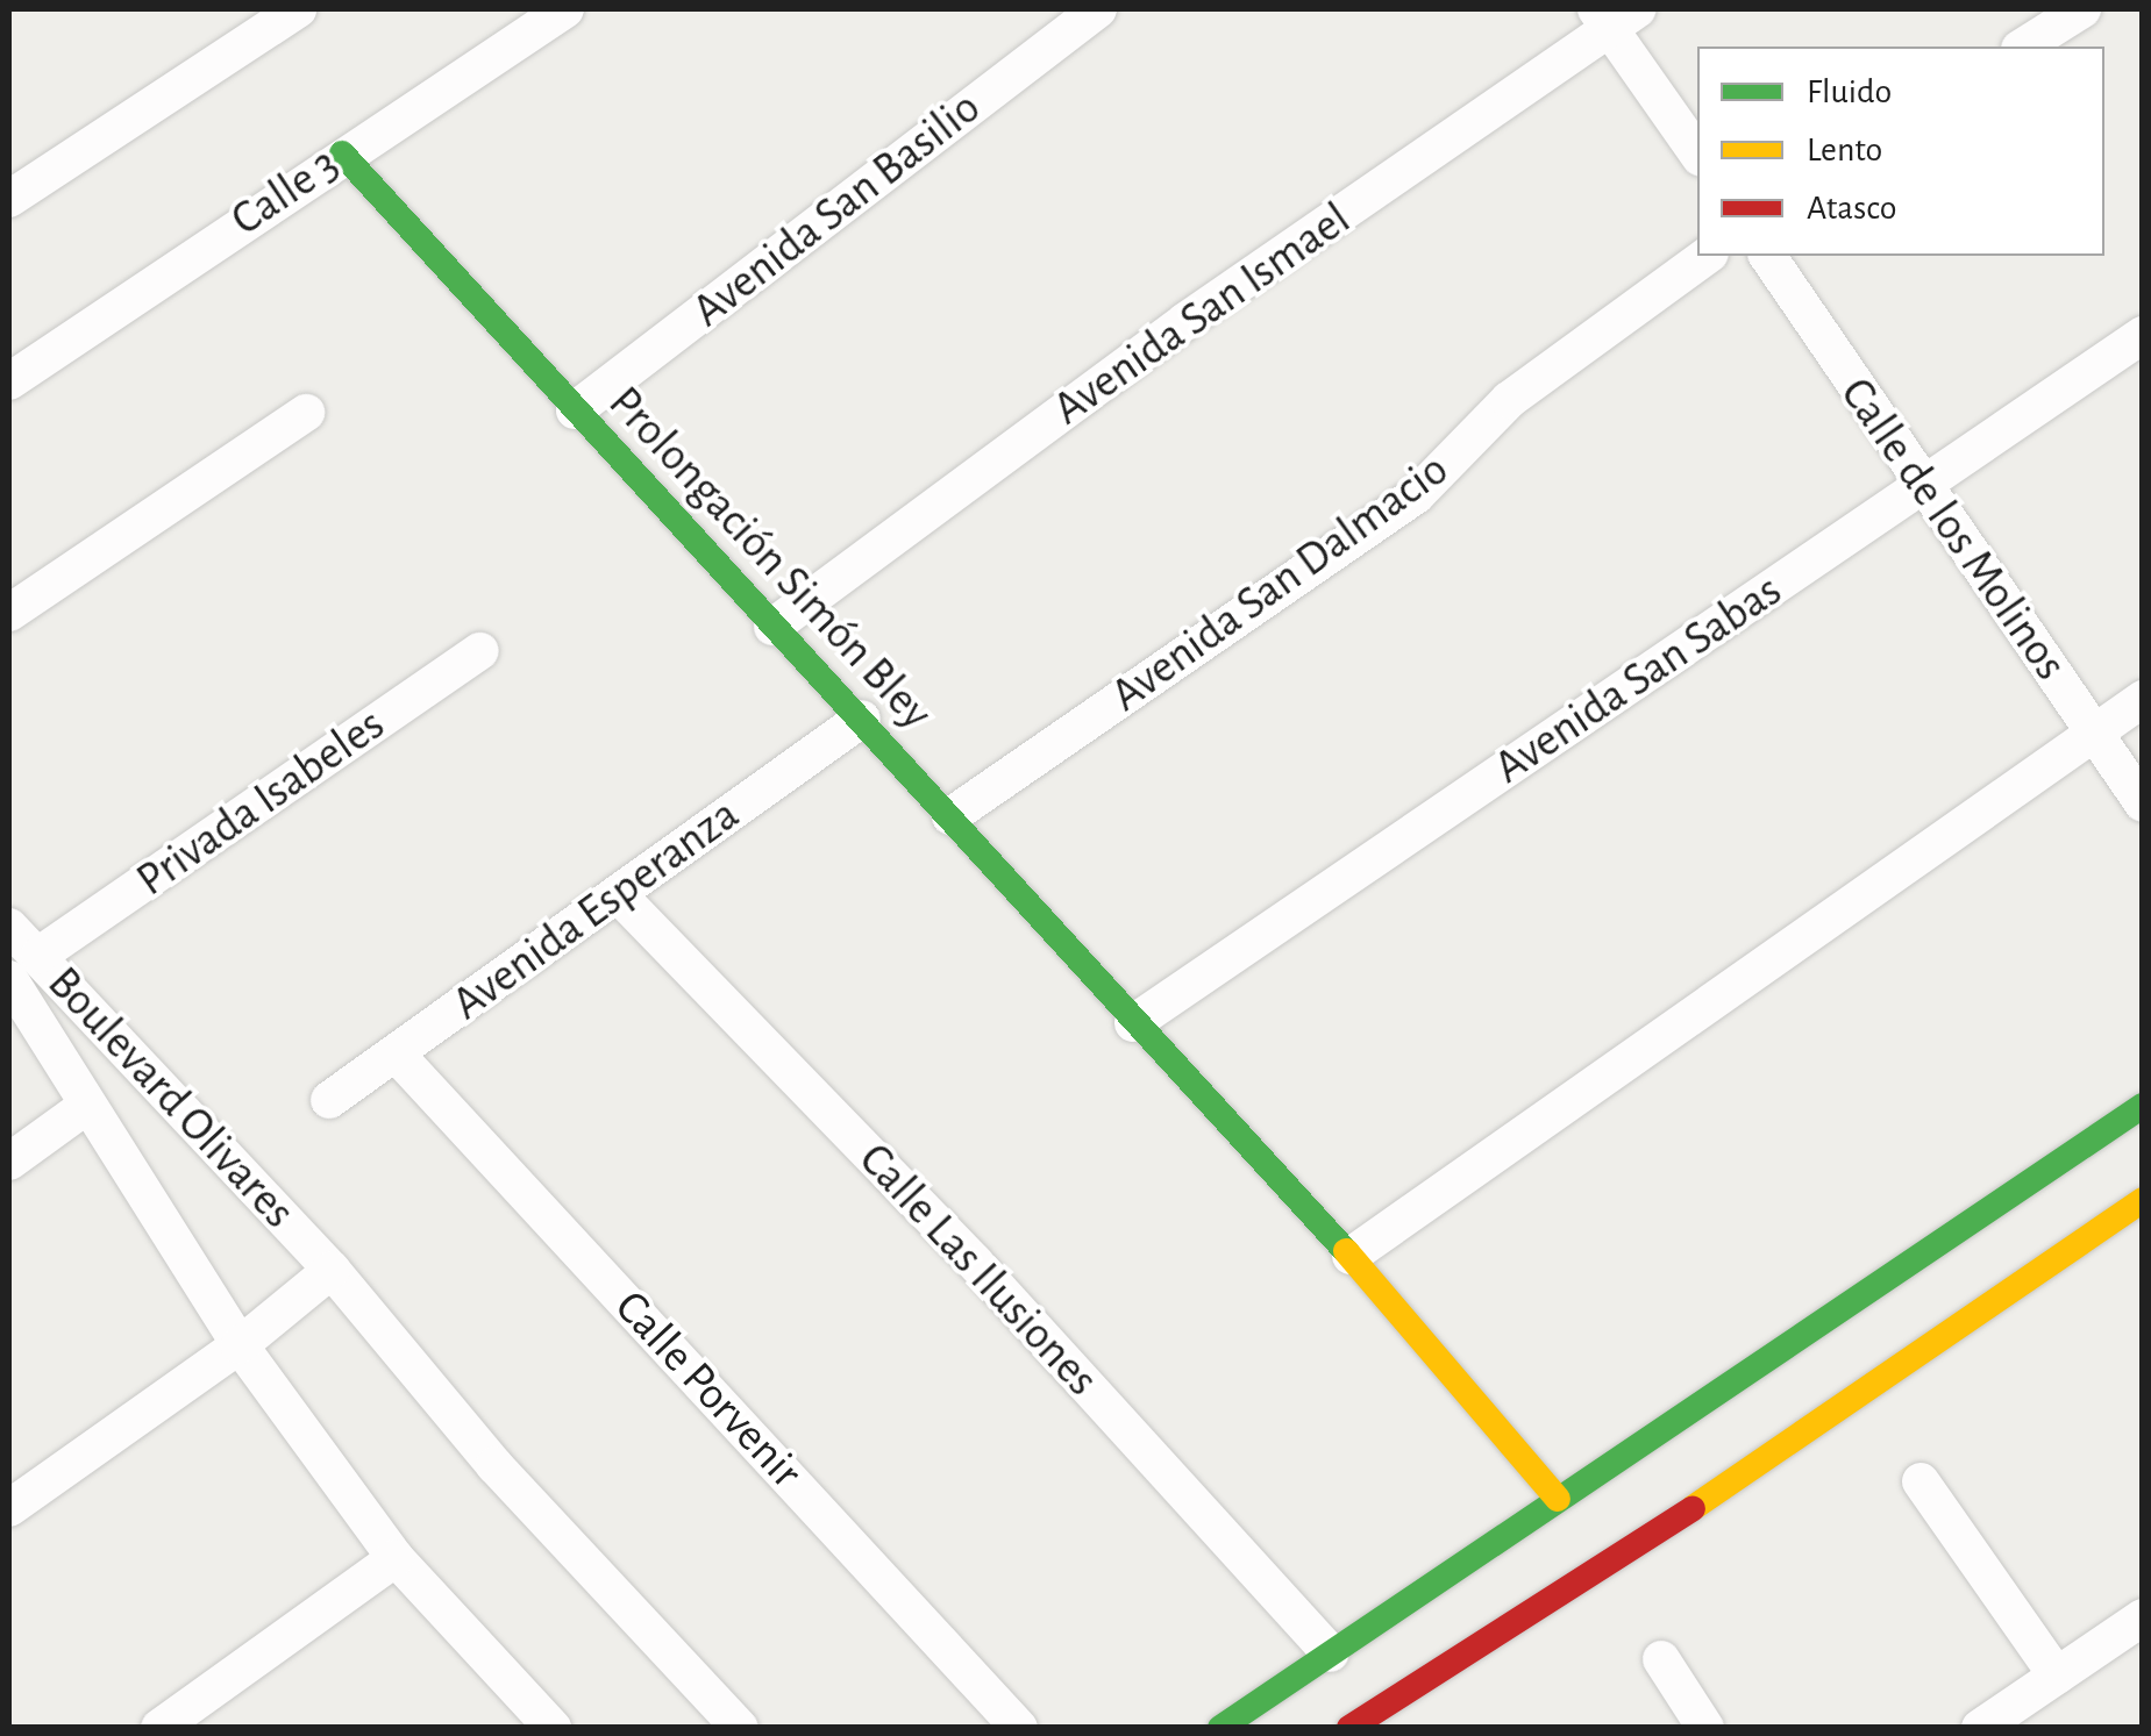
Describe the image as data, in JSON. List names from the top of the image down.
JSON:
{
  "streets": {
    "street": [
      "Calle 3",
      "Avenida San Basilio",
      "Avenida San Ismael",
      "Calle de los Molinos",
      "Prolongación Simón Bley",
      "Avenida San Dalmacio",
      "Avenida San Sabas",
      "Privada Isabeles",
      "Avenida Esperanza",
      "Boulevard Olivares",
      "Calle Las Ilusiones",
      "Calle Porvenir"
    ]
  },
  "crossings": [
    ["Calle 3", "Prolongación Simón Bley"],
    ["Avenida San Basilio", "Prolongación Simón Bley"],
    ["Avenida San Ismael", "Prolongación Simón Bley"],
    ["Calle de los Molinos", "Avenida San Sabas"],
    ["Prolongación Simón Bley", "Avenida San Dalmacio"],
    ["Prolongación Simón Bley", "Avenida San Sabas"],
    ["Prolongación Simón Bley", "Avenida Esperanza"],
    ["Privada Isabeles", "Boulevard Olivares"],
    ["Avenida Esperanza", "Calle Las Ilusiones"],
    ["Avenida Esperanza", "Calle Porvenir"]
  ],
  "legend": ["Fluido", "Lento", "Atasco"]
}
